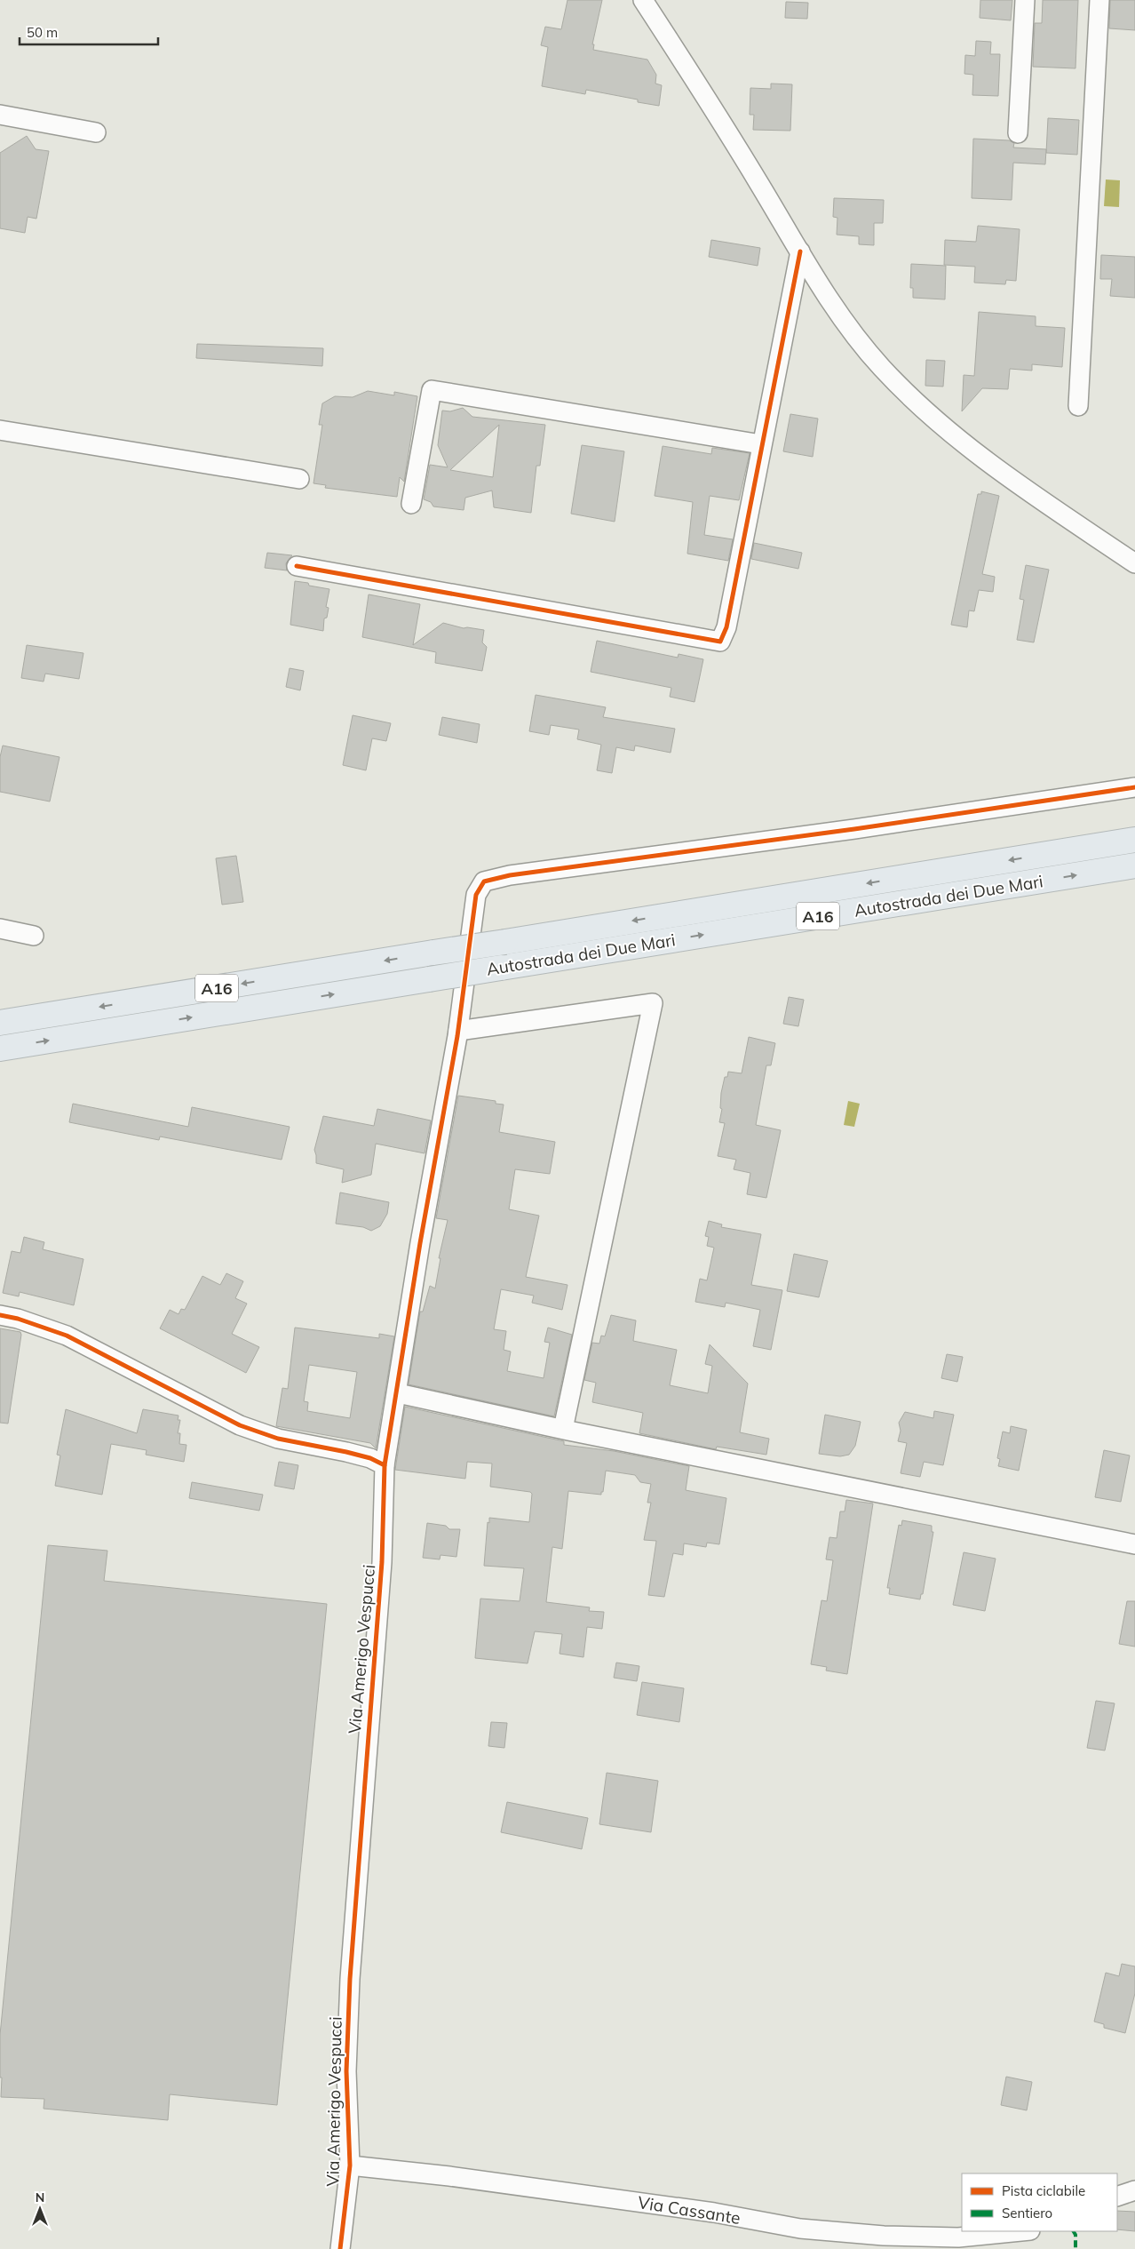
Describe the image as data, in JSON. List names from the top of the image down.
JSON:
{
  "streets": {
    "highway": ["Autostrada dei Due Mari", "A16"],
    "street": ["Via Amerigo Vespucci", "Via Cassante"]
  },
  "crossings": [
    ["Via Amerigo Vespucci", "Via Cassante"]
  ],
  "legend": ["Pista ciclabile", "Sentiero"],
  "scale_bar": "50 m",
  "north": "top"
}
